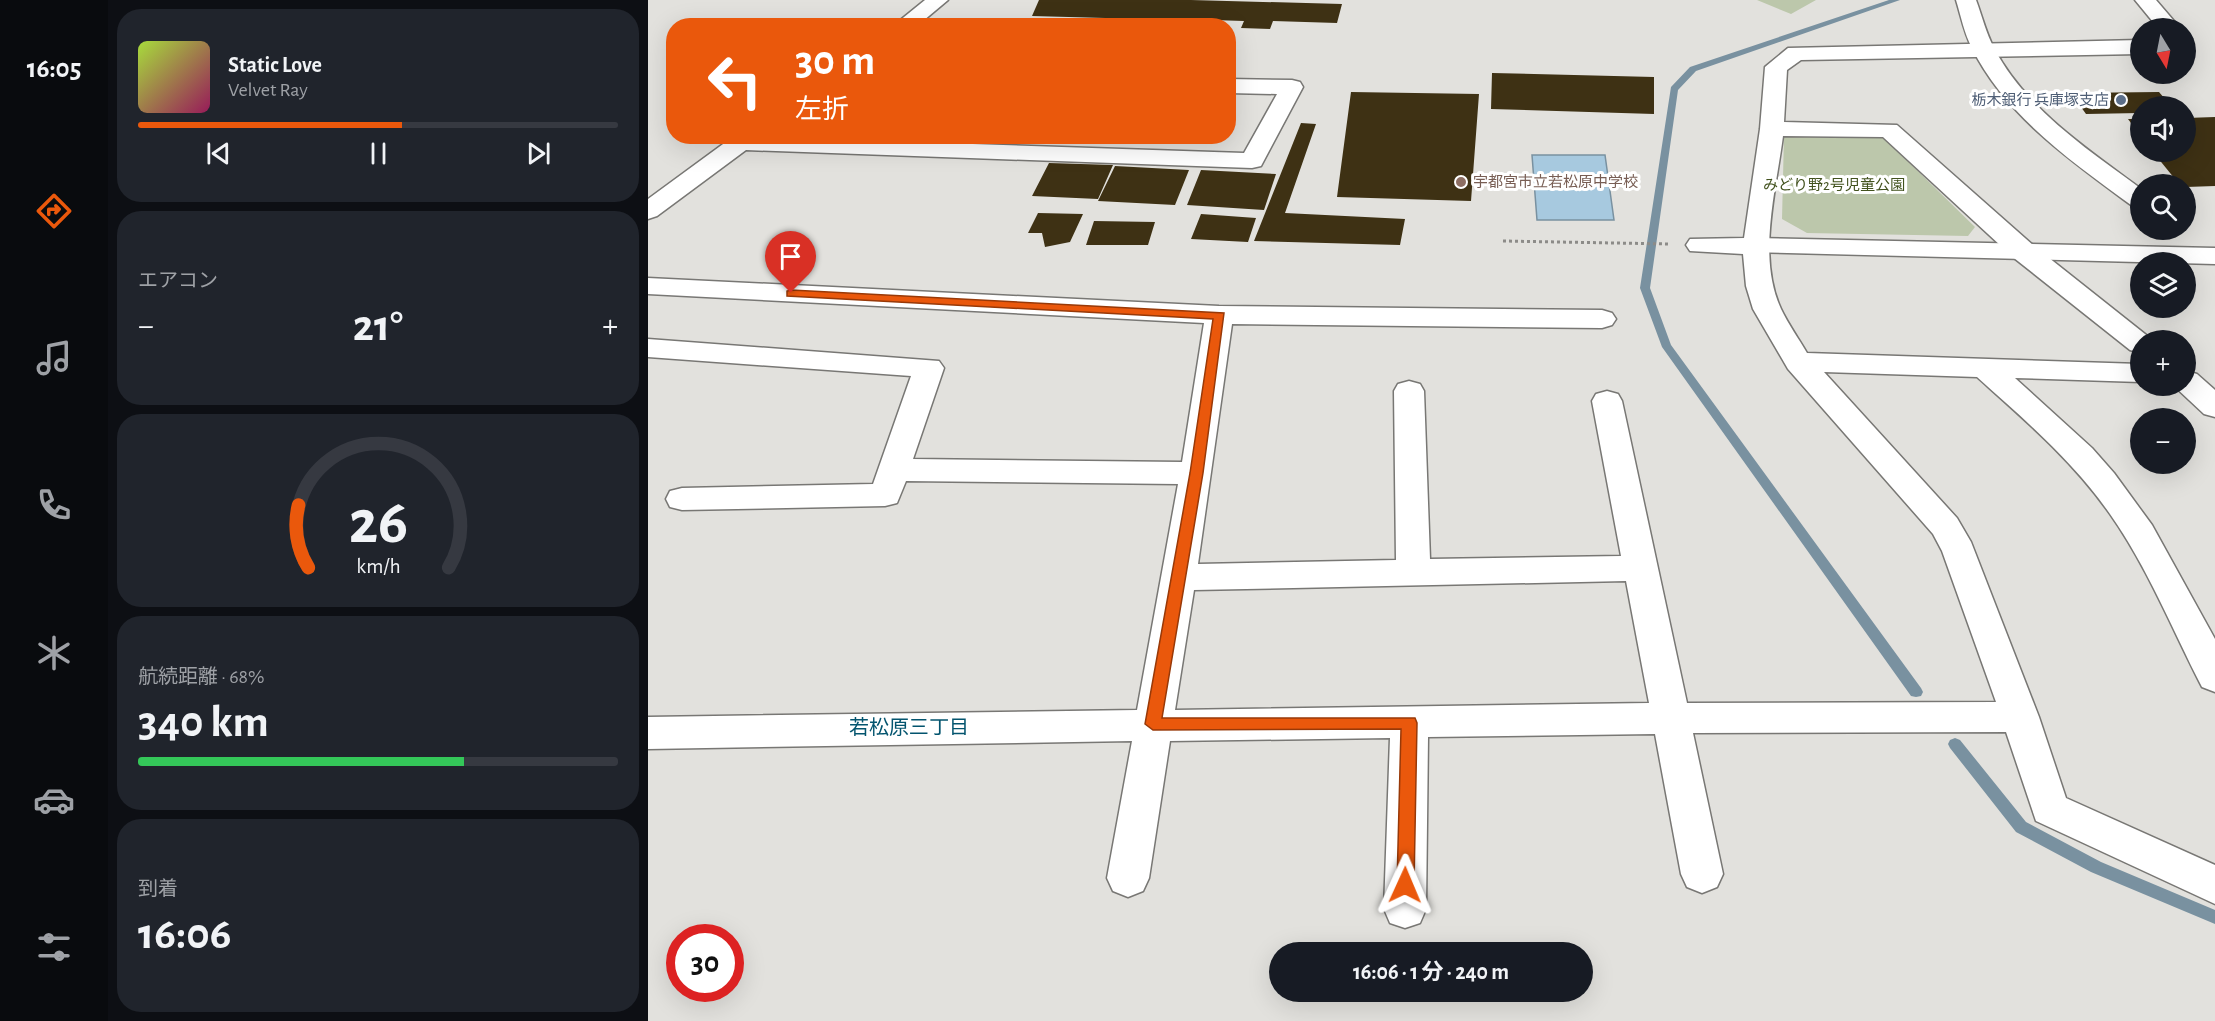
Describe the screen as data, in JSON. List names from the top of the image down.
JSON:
{
  "districts": ["若松原三丁目"],
  "parks": ["みどり野2号児童公園"],
  "places": ["栃木銀行 兵庫塚支店", "宇都宮市立若松原中学校"],
  "north": "bottom",
  "page": {
    "tabs": "16:05",
    "map_buttons": ["+", "−"],
    "turn": ["30 m", "左折"],
    "song": ["Static Love", "Velvet Ray"],
    "tile": [
      "エアコン",
      ["航続距離 · 68%", "340 km"],
      ["到着", "16:06"]
    ],
    "heat": ["−", "21°", "+"],
    "limit": "30",
    "trip": "16:06 · 1 分 · 240 m",
    "gauge": ["26", "km/h"]
  }
}
